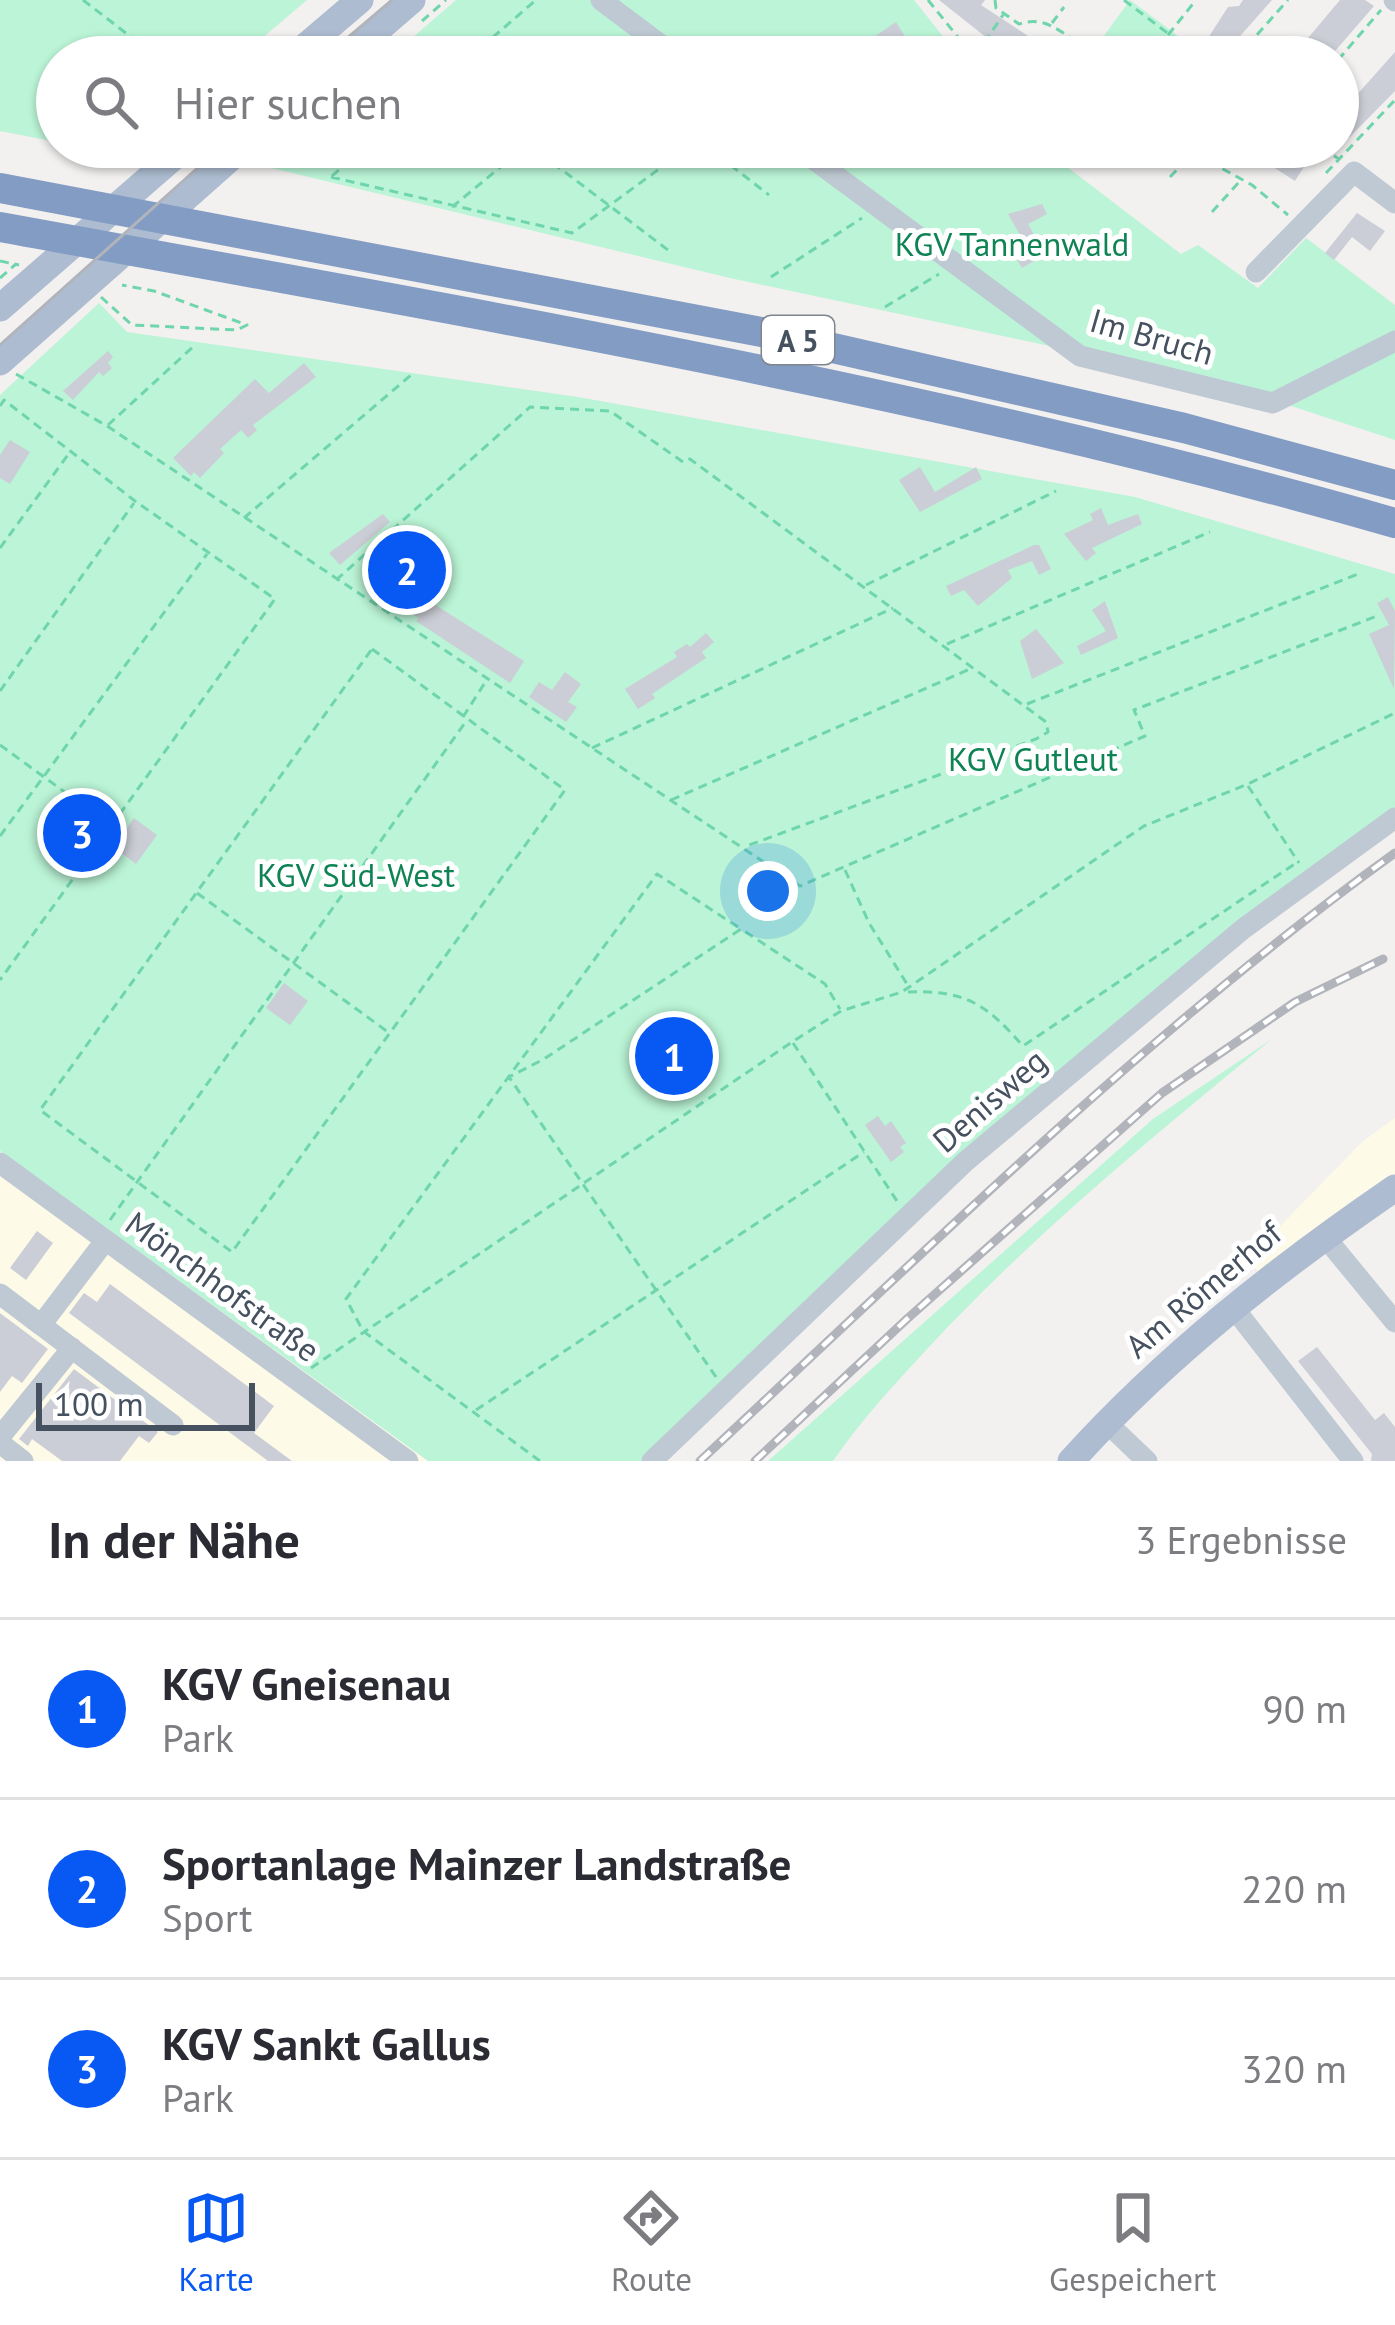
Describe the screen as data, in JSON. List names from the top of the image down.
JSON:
{
  "streets": {
    "highway": ["A 5"],
    "main road": ["Am Römerhof"],
    "street": ["Im Bruch", "Denisweg", "Mönchhofstraße"]
  },
  "parks": ["KGV Tannenwald", "KGV Gutleut", "KGV Süd-West"],
  "scale_bar": "100 m",
  "page": {
    "search": "Hier suchen",
    "pins": ["2", "3", "1"],
    "scale": "100 m",
    "heading": ["In der Nähe", "3 Ergebnisse"],
    "list": [
      {
        "mark": "1",
        "name": "KGV Gneisenau",
        "note": "Park",
        "value": "90 m"
      },
      {
        "mark": "2",
        "name": "Sportanlage Mainzer Landstraße",
        "note": "Sport",
        "value": "220 m"
      },
      {
        "mark": "3",
        "name": "KGV Sankt Gallus",
        "note": "Park",
        "value": "320 m"
      }
    ],
    "nav": ["Karte", "Route", "Gespeichert"]
  }
}
